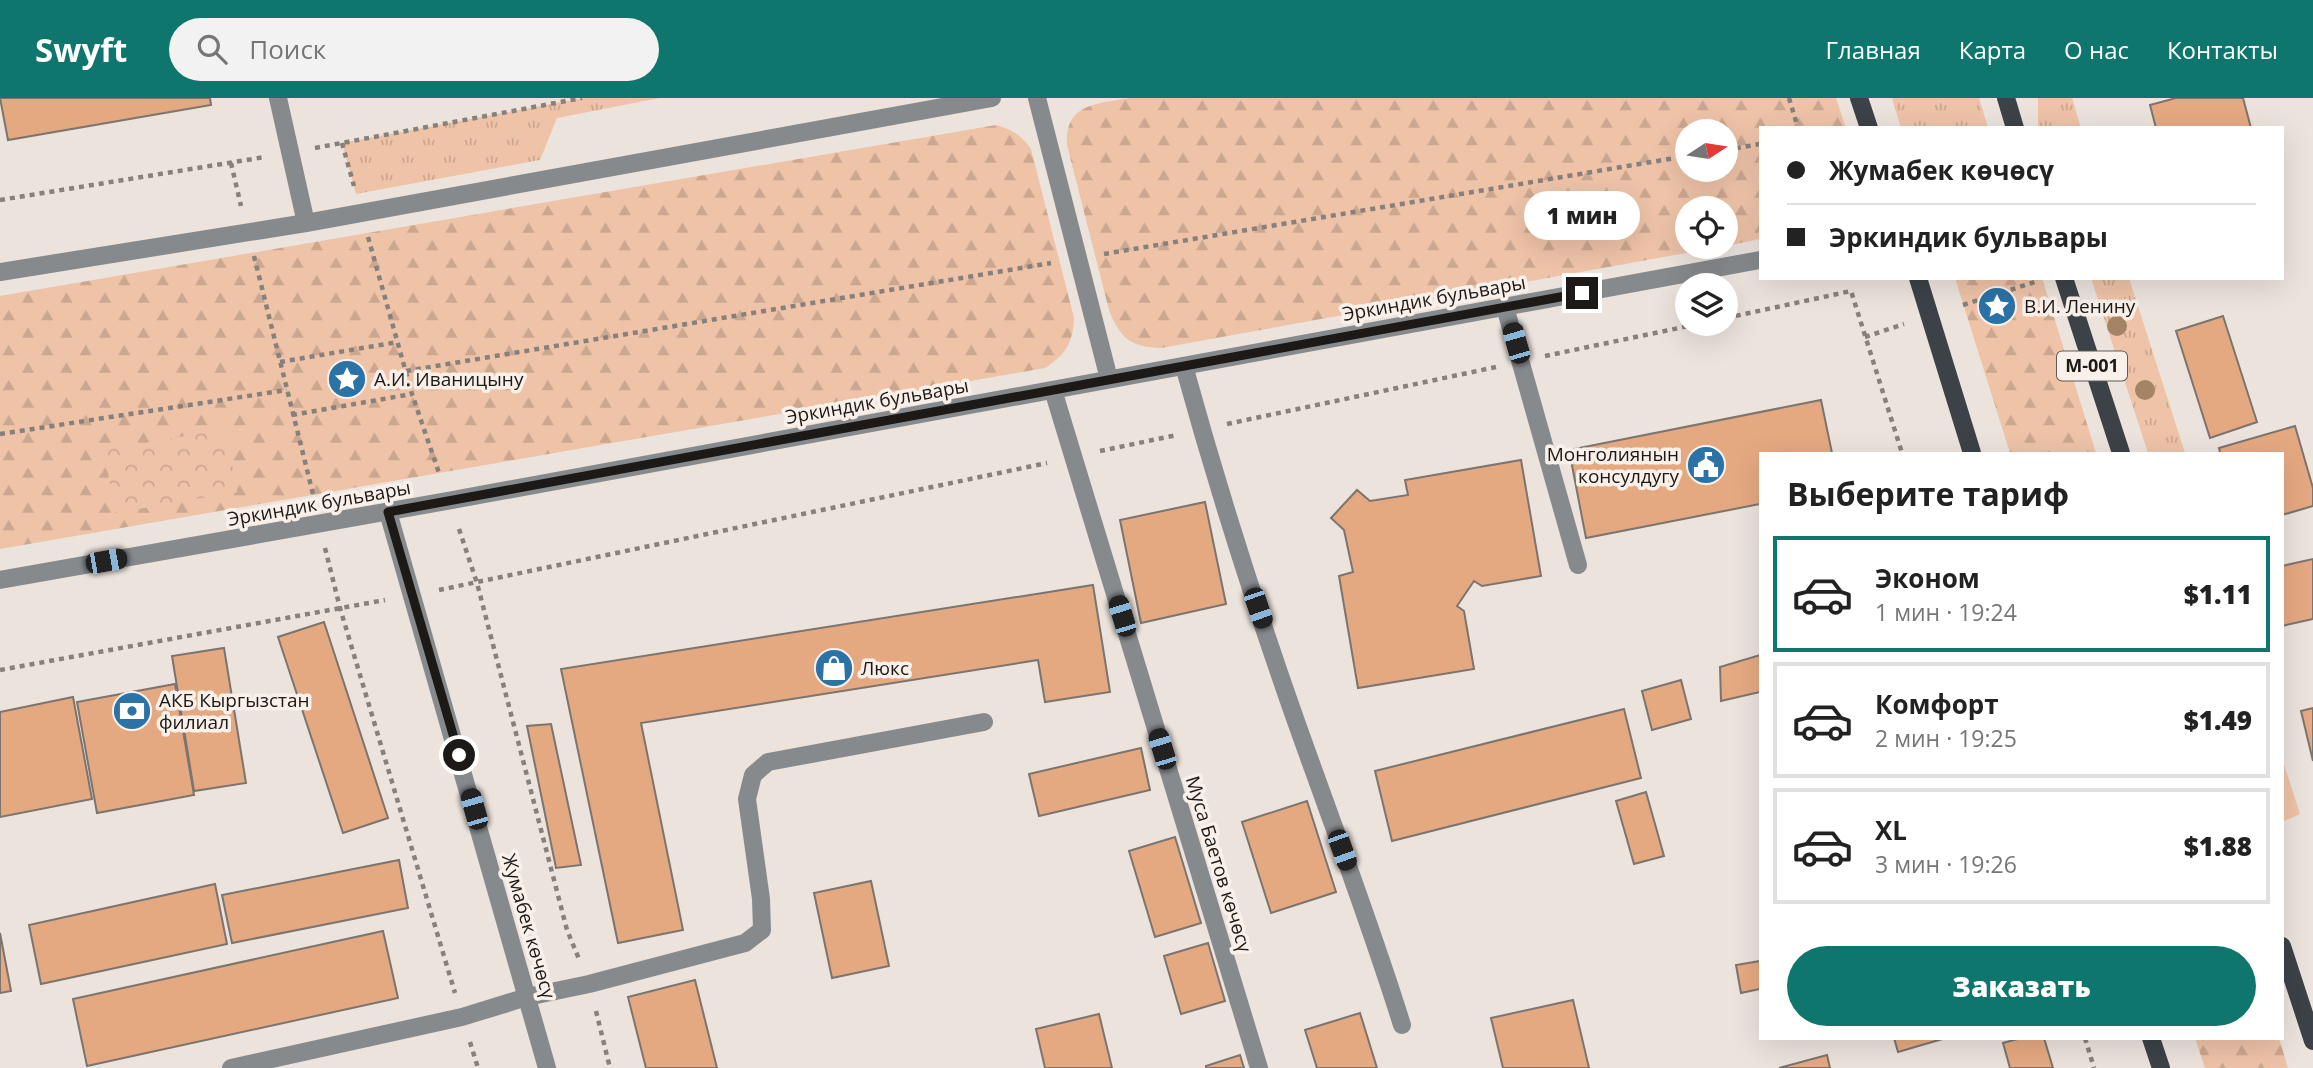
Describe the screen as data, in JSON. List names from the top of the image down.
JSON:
{
  "streets": {
    "main road": ["М-001"],
    "street": ["Эркиндик бульвары", "Муса Баетов көчөсү", "Жумабек көчөсү"]
  },
  "crossings": [
    ["Эркиндик бульвары", "Муса Баетов көчөсү"],
    ["Эркиндик бульвары", "Жумабек көчөсү"]
  ],
  "places": {
    "place": ["В.И. Ленину", "А.И. Иваницыну"],
    "public building": ["Монголиянын консулдугу"],
    "shop": ["Люкс"],
    "bank": ["АКБ Кыргызстан филиал"]
  },
  "north": "right",
  "page": {
    "header": "Swyft",
    "search": "Поиск",
    "nav": [
      "Главная",
      "Карта",
      "О нас",
      "Контакты"
    ],
    "banner": ["Жумабек көчөсү", "Эркиндик бульвары"],
    "bubble": "1 мин",
    "heading": "Выберите тариф",
    "list": [
      {
        "name": "Эконом",
        "note": "1 мин · 19:24",
        "value": "$1.11"
      },
      {
        "name": "Комфорт",
        "note": "2 мин · 19:25",
        "value": "$1.49"
      },
      {
        "name": "XL",
        "note": "3 мин · 19:26",
        "value": "$1.88"
      }
    ],
    "buttons": "Заказать"
  }
}
